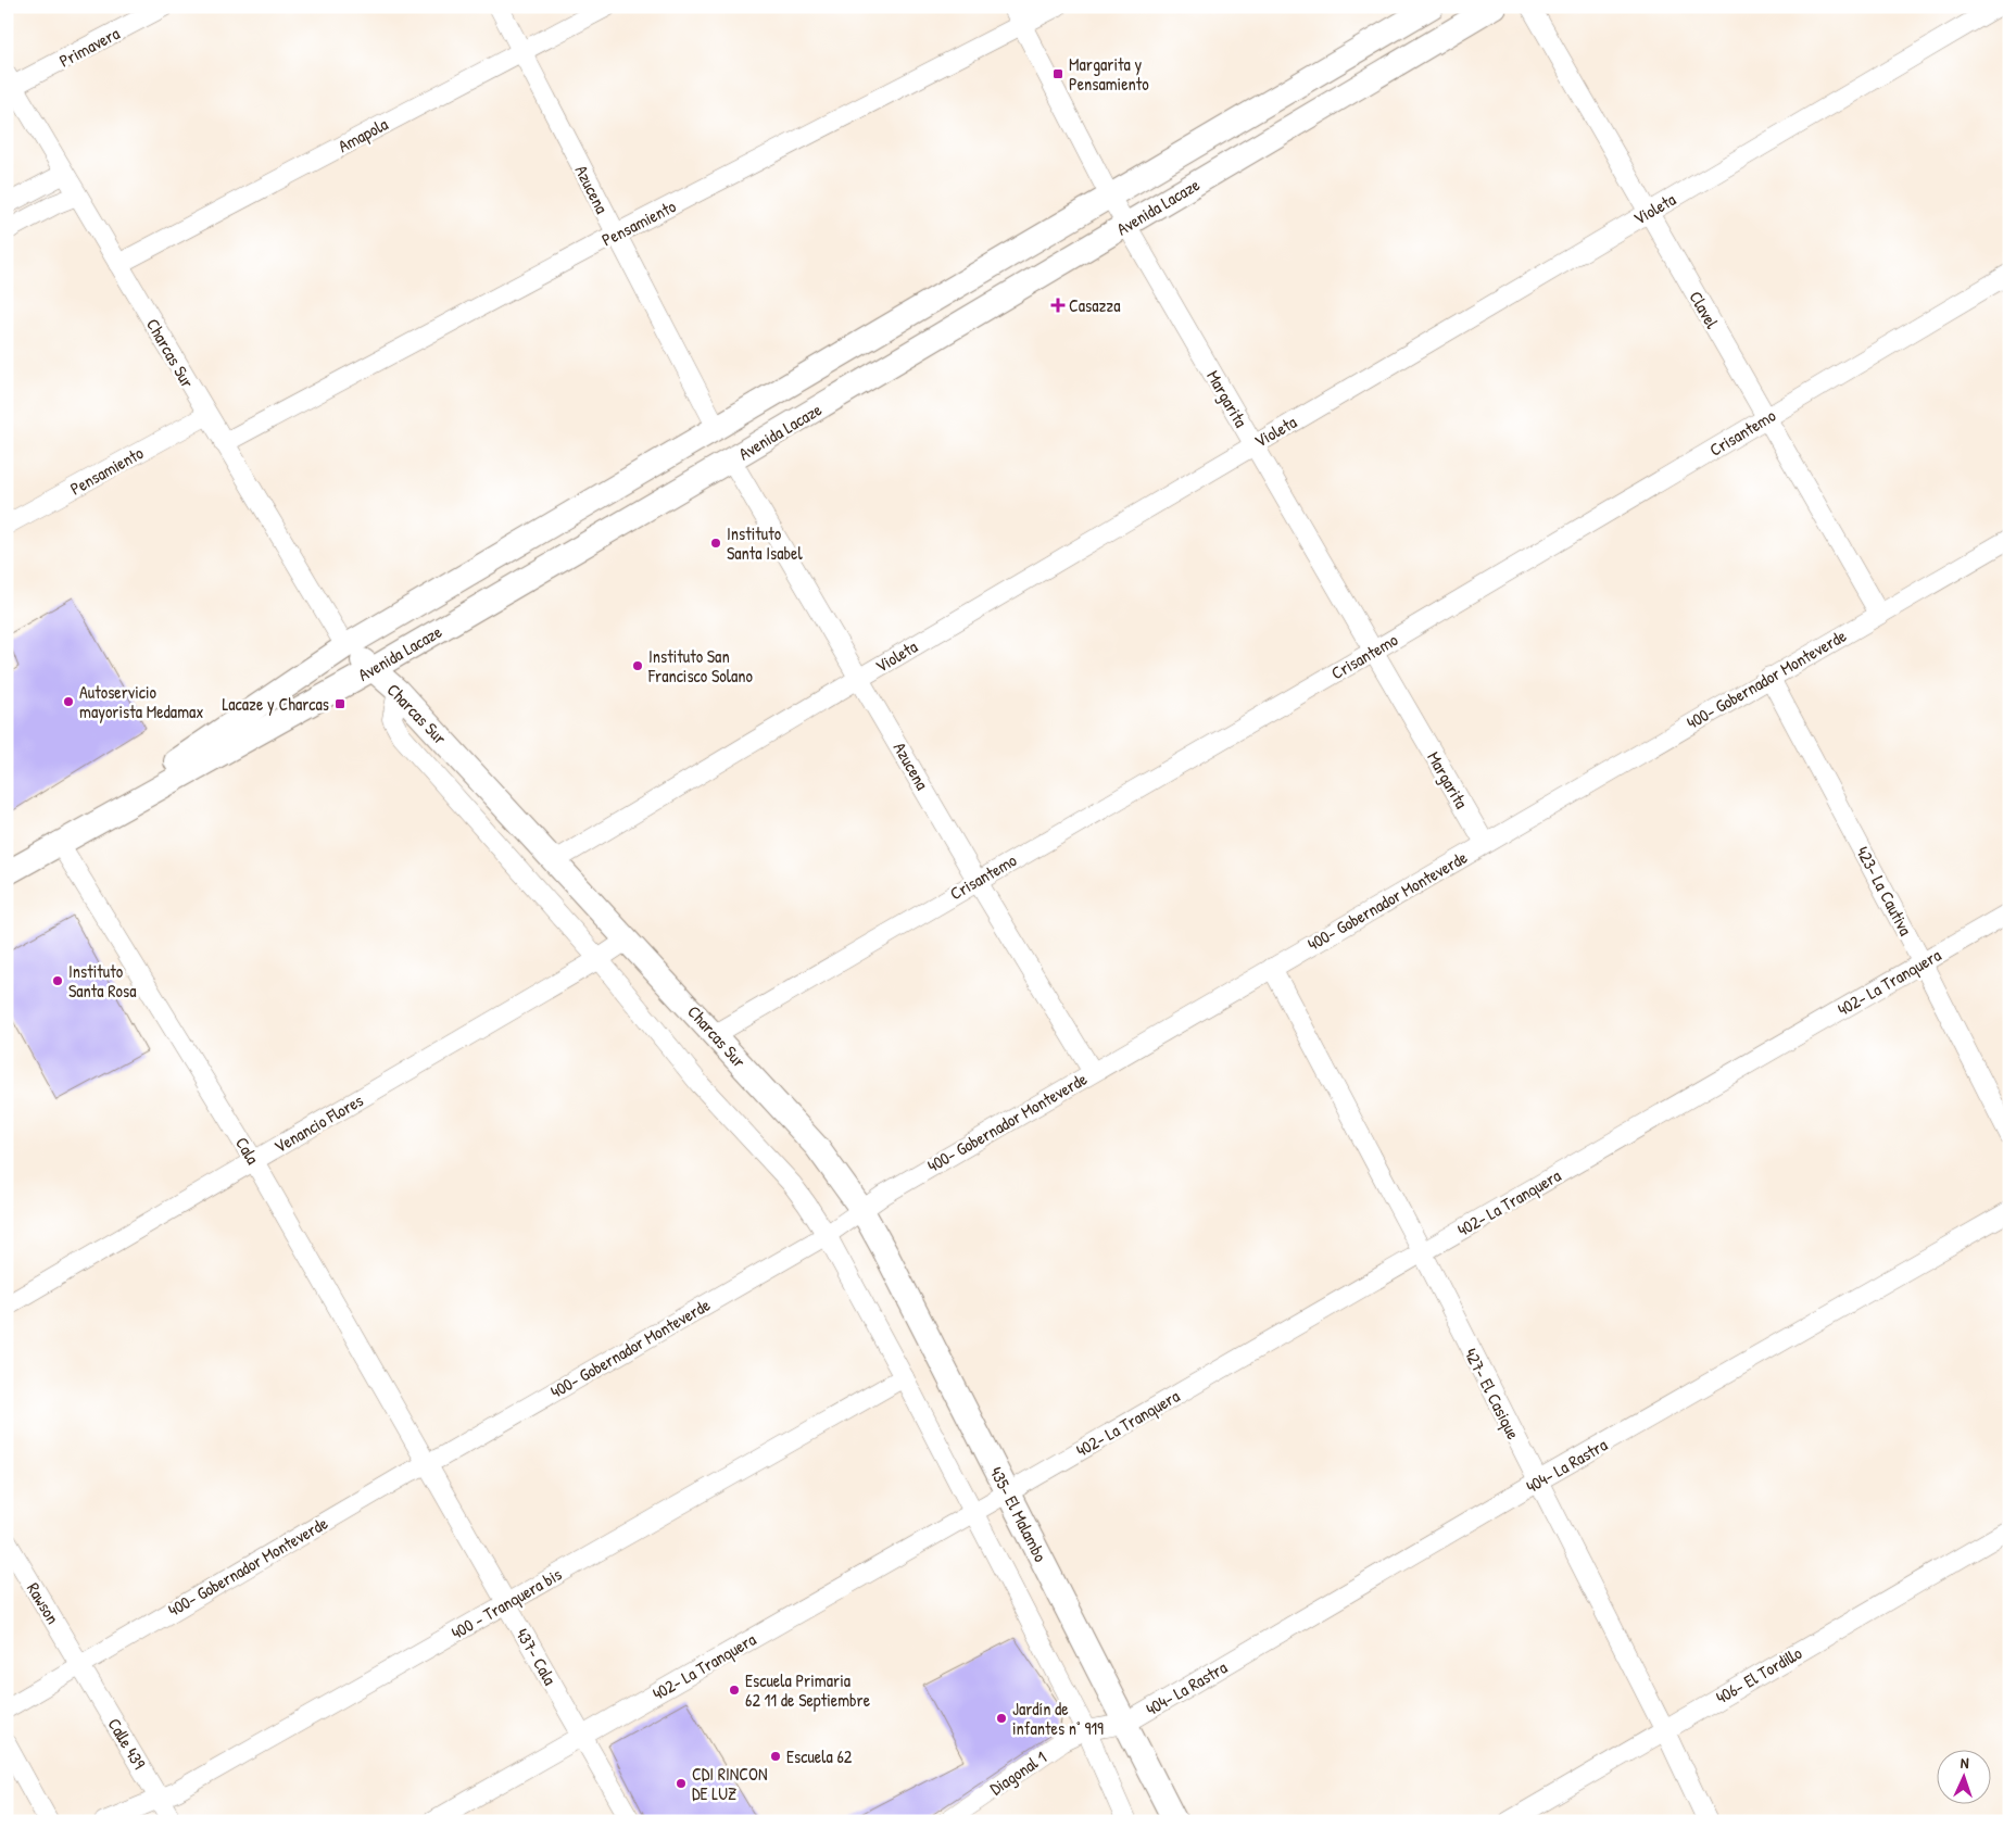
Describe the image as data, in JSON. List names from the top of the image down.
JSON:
{
  "streets": {
    "main road": ["Avenida Lacaze", "Charcas Sur", "435- El Malambo"],
    "street": [
      "Primavera",
      "Amapola",
      "Azucena",
      "Violeta",
      "Pensamiento",
      "Clavel",
      "Margarita",
      "Crisantemo",
      "400- Gobernador Monteverde",
      "423- La Cautiva",
      "402- La Tranquera",
      "Venancio Flores",
      "Cala",
      "427- El Casique",
      "404- La Rastra",
      "Rawson",
      "400 - Tranquera bis",
      "437- Cala",
      "406- El Tordillo",
      "Calle 439",
      "Diagonal 1"
    ]
  },
  "crossings": [
    ["Primavera", "Charcas Sur"],
    ["Amapola", "Azucena"],
    ["Amapola", "Charcas Sur"],
    ["Azucena", "Avenida Lacaze"],
    ["Azucena", "Violeta"],
    ["Azucena", "Pensamiento"],
    ["Azucena", "Crisantemo"],
    ["Azucena", "400- Gobernador Monteverde"],
    ["Avenida Lacaze", "Charcas Sur"],
    ["Avenida Lacaze", "Margarita"],
    ["Avenida Lacaze", "Cala"],
    ["Violeta", "Clavel"],
    ["Violeta", "Charcas Sur"],
    ["Violeta", "Margarita"],
    ["Pensamiento", "Charcas Sur"],
    ["Pensamiento", "Margarita"],
    ["Clavel", "Crisantemo"],
    ["Clavel", "400- Gobernador Monteverde"],
    ["Charcas Sur", "Crisantemo"],
    ["Charcas Sur", "400- Gobernador Monteverde"],
    ["Charcas Sur", "Venancio Flores"],
    ["Charcas Sur", "435- El Malambo"],
    ["Margarita", "Crisantemo"],
    ["Margarita", "400- Gobernador Monteverde"],
    ["400- Gobernador Monteverde", "423- La Cautiva"],
    ["400- Gobernador Monteverde", "Cala"],
    ["400- Gobernador Monteverde", "427- El Casique"],
    ["400- Gobernador Monteverde", "435- El Malambo"],
    ["400- Gobernador Monteverde", "Rawson"],
    ["400- Gobernador Monteverde", "437- Cala"],
    ["400- Gobernador Monteverde", "Calle 439"],
    ["423- La Cautiva", "402- La Tranquera"],
    ["402- La Tranquera", "427- El Casique"],
    ["402- La Tranquera", "435- El Malambo"],
    ["402- La Tranquera", "437- Cala"],
    ["Venancio Flores", "Cala"],
    ["Cala", "437- Cala"],
    ["427- El Casique", "404- La Rastra"],
    ["427- El Casique", "406- El Tordillo"],
    ["404- La Rastra", "435- El Malambo"],
    ["404- La Rastra", "Diagonal 1"],
    ["435- El Malambo", "Diagonal 1"],
    ["Rawson", "Calle 439"],
    ["400 - Tranquera bis", "437- Cala"],
    ["400 - Tranquera bis", "Calle 439"]
  ],
  "places": {
    "transit": ["Margarita y Pensamiento", "Lacaze y Charcas"],
    "health": ["Casazza"],
    "other": [
      "Instituto Santa Isabel",
      "Instituto San Francisco Solano",
      "Autoservicio mayorista Medamax",
      "Instituto Santa Rosa",
      "Escuela Primaria 62 11 de Septiembre",
      "Jardín de infantes n° 919",
      "Escuela 62",
      "CDI RINCON DE LUZ"
    ]
  },
  "north": "top"
}
